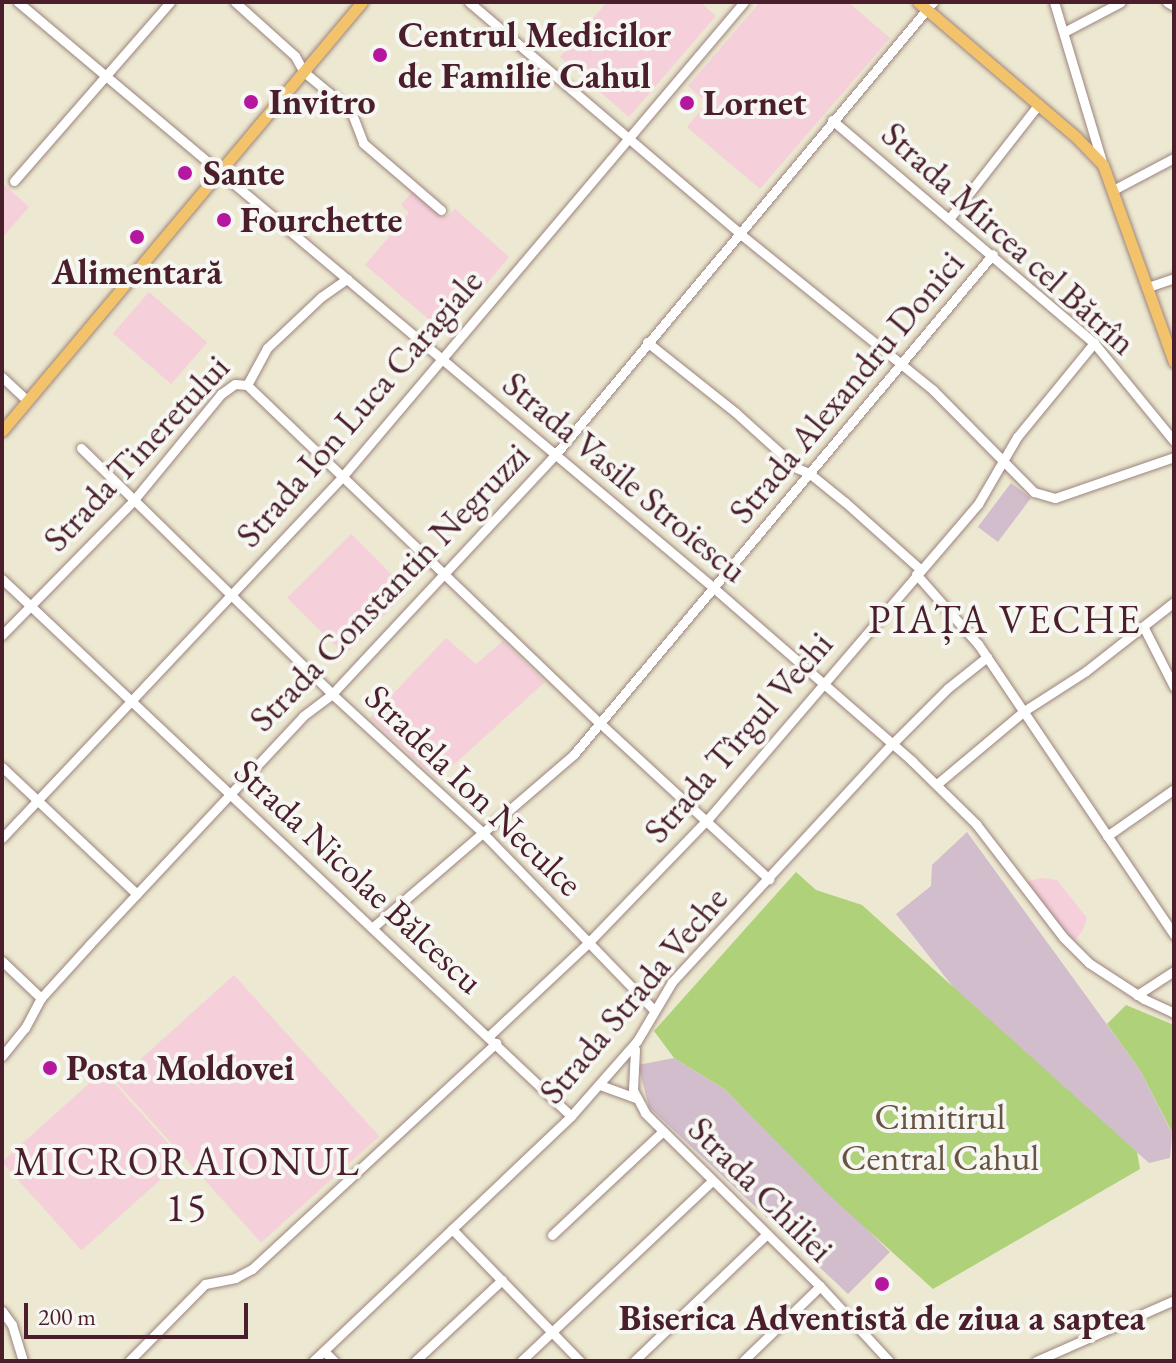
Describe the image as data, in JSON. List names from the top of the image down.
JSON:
{
  "streets": {
    "street": [
      "Strada Mircea cel Bătrîn",
      "Strada Alexandru Donici",
      "Strada Ion Luca Caragiale",
      "Strada Tineretului",
      "Strada Vasile Stroiescu",
      "Strada Constantin Negruzzi",
      "Strada Tîrgul Vechi",
      "Stradela Ion Neculce",
      "Strada Nicolae Bălcescu",
      "Strada Strada Veche",
      "Strada Chiliei"
    ]
  },
  "crossings": [
    ["Strada Mircea cel Bătrîn", "Strada Alexandru Donici"],
    ["Strada Mircea cel Bătrîn", "Strada Constantin Negruzzi"],
    ["Strada Mircea cel Bătrîn", "Strada Tîrgul Vechi"],
    ["Strada Alexandru Donici", "Strada Vasile Stroiescu"],
    ["Strada Alexandru Donici", "Stradela Ion Neculce"],
    ["Strada Alexandru Donici", "Strada Nicolae Bălcescu"],
    ["Strada Ion Luca Caragiale", "Strada Vasile Stroiescu"],
    ["Strada Ion Luca Caragiale", "Stradela Ion Neculce"],
    ["Strada Ion Luca Caragiale", "Strada Nicolae Bălcescu"],
    ["Strada Tineretului", "Strada Vasile Stroiescu"],
    ["Strada Tineretului", "Stradela Ion Neculce"],
    ["Strada Tineretului", "Strada Nicolae Bălcescu"],
    ["Strada Vasile Stroiescu", "Strada Constantin Negruzzi"],
    ["Strada Vasile Stroiescu", "Strada Tîrgul Vechi"],
    ["Strada Vasile Stroiescu", "Strada Strada Veche"],
    ["Strada Constantin Negruzzi", "Stradela Ion Neculce"],
    ["Strada Constantin Negruzzi", "Strada Nicolae Bălcescu"],
    ["Strada Tîrgul Vechi", "Stradela Ion Neculce"],
    ["Strada Tîrgul Vechi", "Strada Nicolae Bălcescu"],
    ["Stradela Ion Neculce", "Strada Strada Veche"],
    ["Strada Nicolae Bălcescu", "Strada Strada Veche"]
  ],
  "districts": ["PIAȚA VECHE", "MICRORAIONUL 15"],
  "parks": ["Cimitirul Central Cahul"],
  "places": [
    "Centrul Medicilor de Familie Cahul",
    "Invitro",
    "Lornet",
    "Sante",
    "Fourchette",
    "Alimentară",
    "Posta Moldovei",
    "Biserica Adventistă de ziua a saptea"
  ],
  "scale_bar": "200 m"
}
